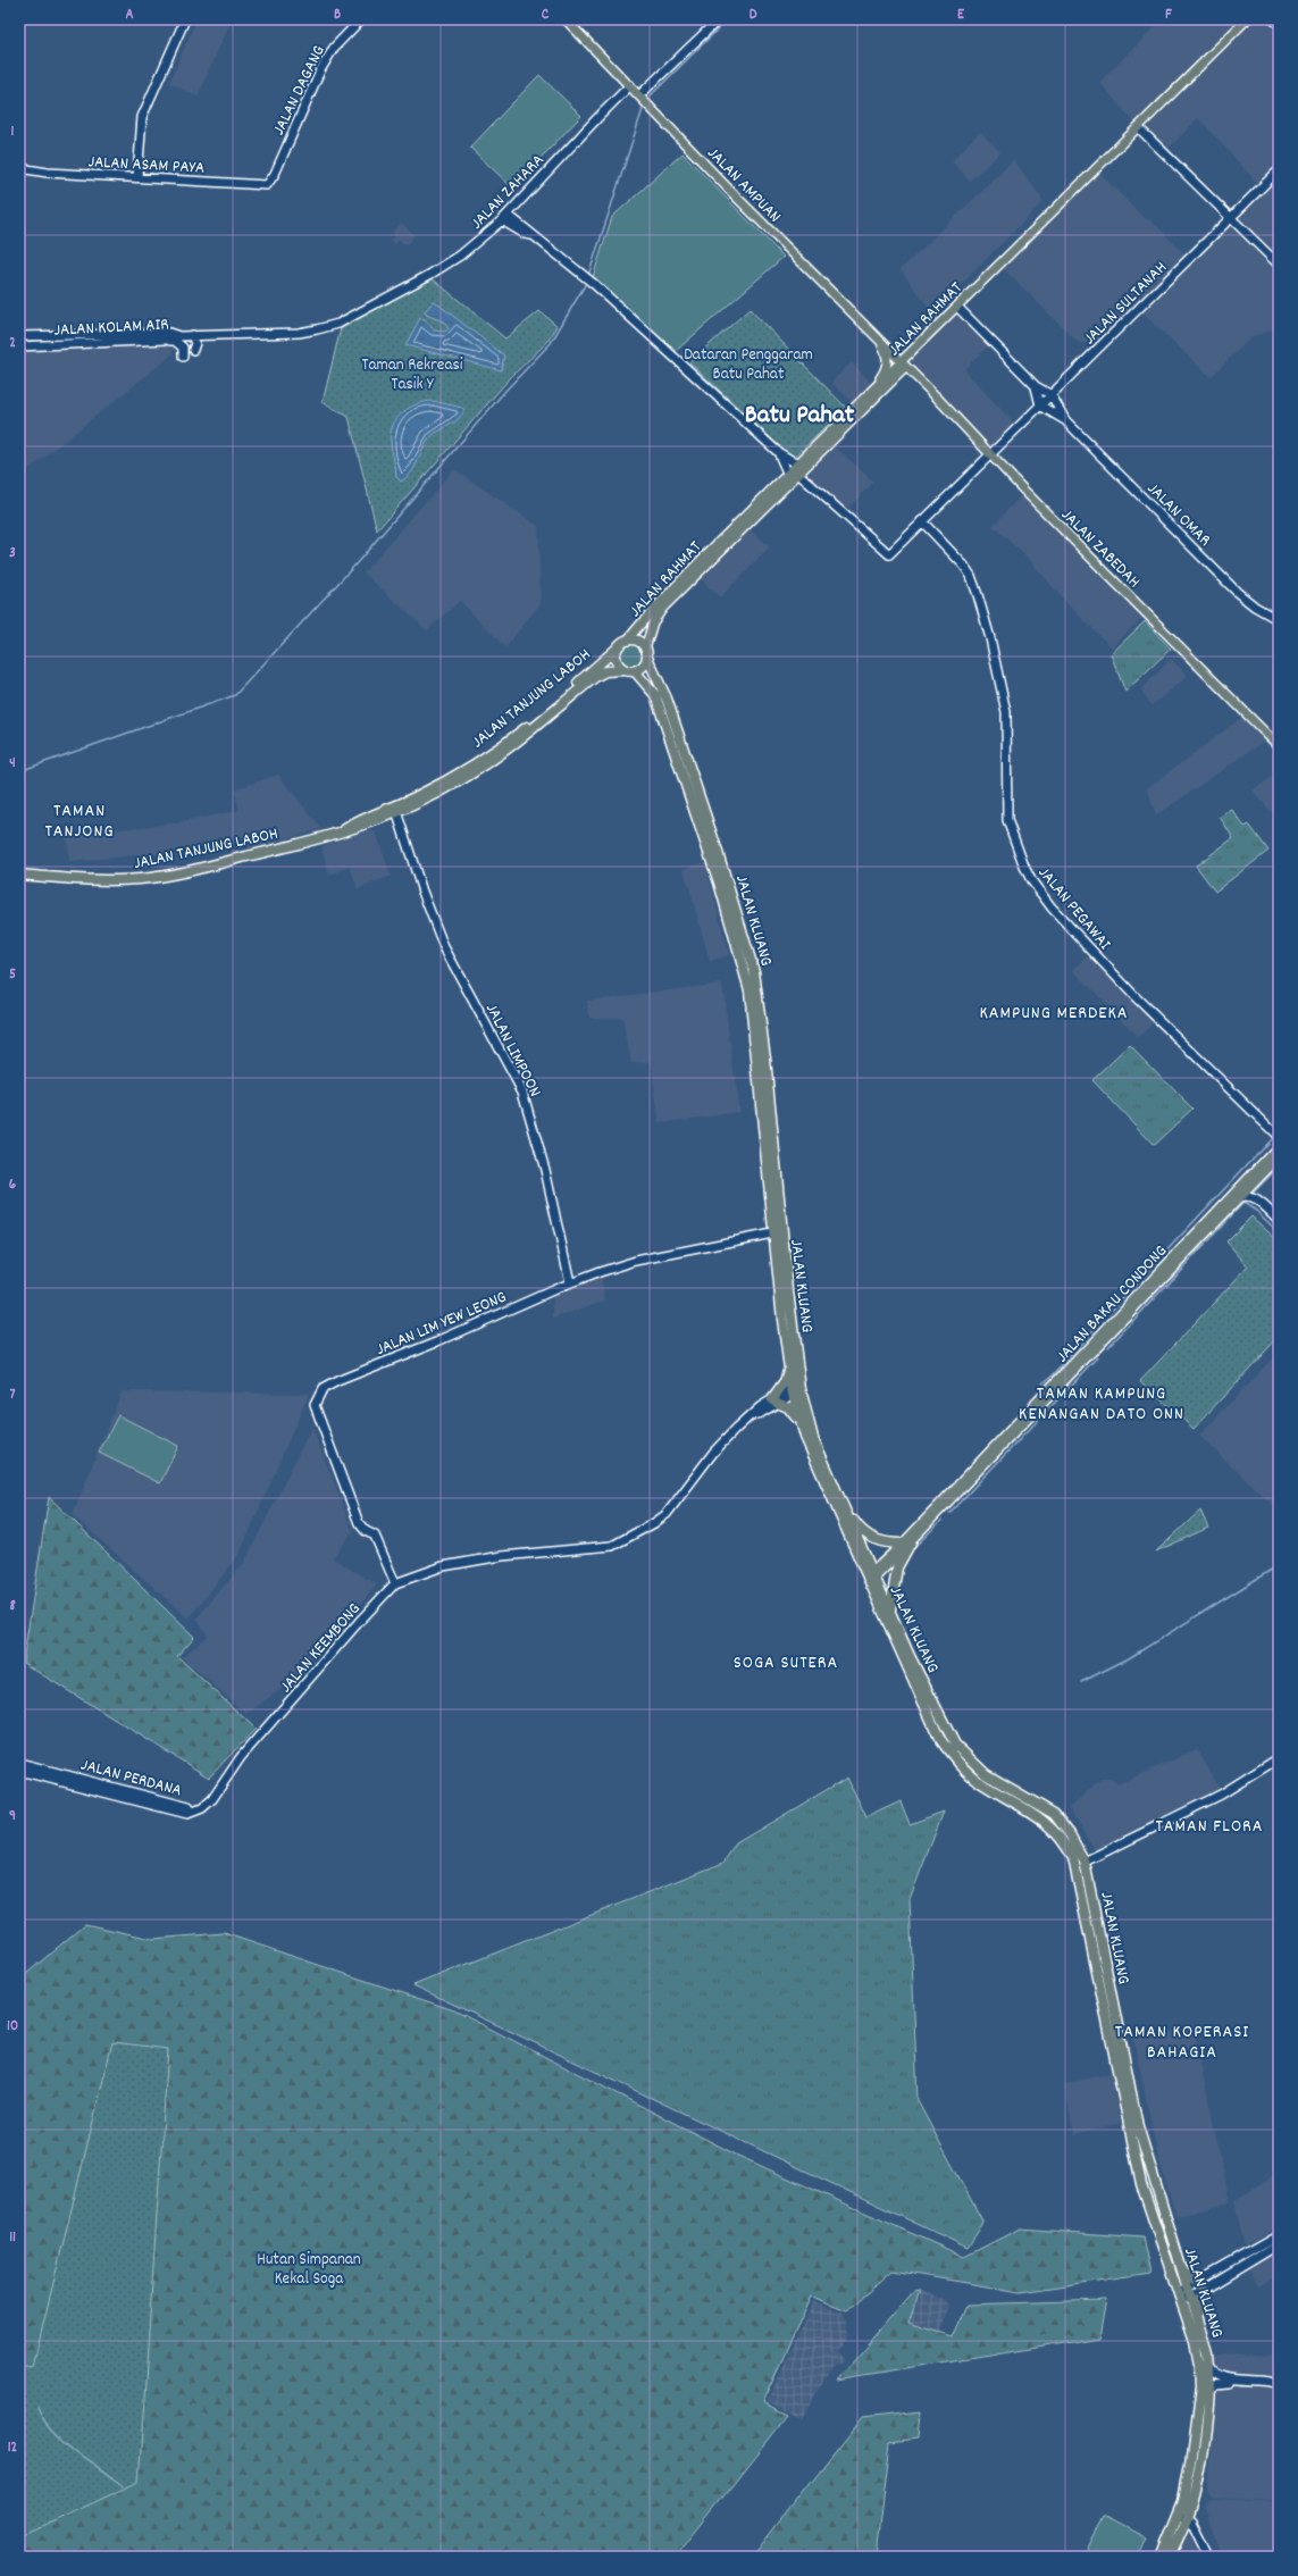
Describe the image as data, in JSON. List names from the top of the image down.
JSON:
{
  "streets": {
    "highway": ["JALAN TANJUNG LABOH", "JALAN KLUANG"],
    "main road": [
      "JALAN AMPUAN",
      "JALAN RAHMAT",
      "JALAN ZABEDAH",
      "JALAN BAKAU CONDONG"
    ],
    "street": [
      "JALAN DAGANG",
      "JALAN ASAM PAYA",
      "JALAN ZAHARA",
      "JALAN SULTANAH",
      "JALAN KOLAM AIR",
      "JALAN OMAR",
      "JALAN PEGAWAI",
      "JALAN LIMPOON",
      "JALAN LIM YEW LEONG",
      "JALAN KEEMBONG",
      "JALAN PERDANA"
    ]
  },
  "crossings": [
    ["JALAN DAGANG", "JALAN ASAM PAYA"],
    ["JALAN AMPUAN", "JALAN ZAHARA"],
    ["JALAN AMPUAN", "JALAN RAHMAT"],
    ["JALAN AMPUAN", "JALAN ZABEDAH"],
    ["JALAN ZAHARA", "JALAN KOLAM AIR"],
    ["JALAN SULTANAH", "JALAN OMAR"],
    ["JALAN SULTANAH", "JALAN ZABEDAH"],
    ["JALAN RAHMAT", "JALAN ZABEDAH"],
    ["JALAN RAHMAT", "JALAN TANJUNG LABOH"],
    ["JALAN RAHMAT", "JALAN KLUANG"],
    ["JALAN TANJUNG LABOH", "JALAN KLUANG"],
    ["JALAN TANJUNG LABOH", "JALAN LIMPOON"],
    ["JALAN KLUANG", "JALAN BAKAU CONDONG"],
    ["JALAN KLUANG", "JALAN LIM YEW LEONG"],
    ["JALAN KLUANG", "JALAN KEEMBONG"],
    ["JALAN LIMPOON", "JALAN LIM YEW LEONG"],
    ["JALAN LIM YEW LEONG", "JALAN KEEMBONG"],
    ["JALAN KEEMBONG", "JALAN PERDANA"]
  ],
  "districts": [
    "Batu Pahat",
    "TAMAN TANJONG",
    "KAMPUNG MERDEKA",
    "TAMAN KAMPUNG KENANGAN DATO ONN",
    "SOGA SUTERA",
    "TAMAN FLORA",
    "TAMAN KOPERASI BAHAGIA"
  ],
  "parks": ["Dataran Penggaram Batu Pahat", "Taman Rekreasi Tasik Y", "Hutan Simpanan Kekal Soga"],
  "grid": {
    "columns": [
      "A",
      "B",
      "C",
      "D",
      "E",
      "F"
    ],
    "rows": [
      "1",
      "2",
      "3",
      "4",
      "5",
      "6",
      "7",
      "8",
      "9",
      "10",
      "11",
      "12"
    ]
  }
}
